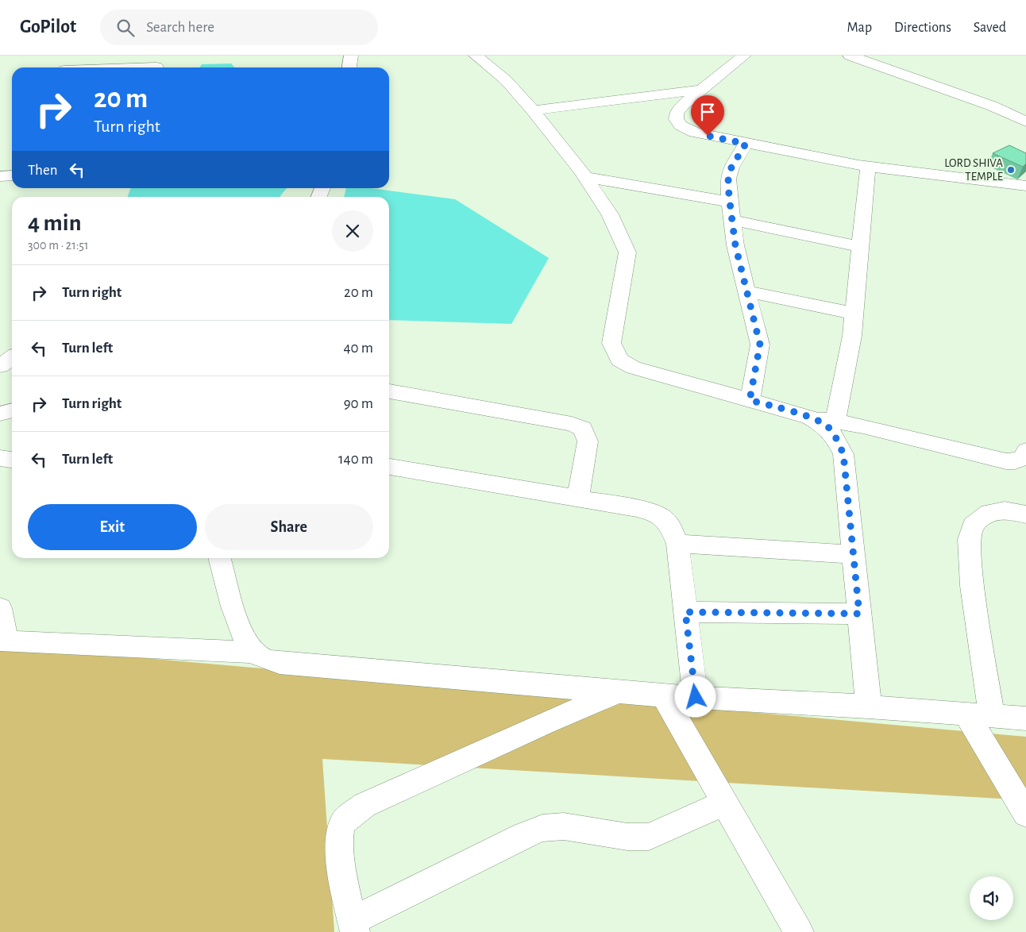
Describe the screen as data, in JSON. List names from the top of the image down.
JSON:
{
  "places": ["LORD SHIVA TEMPLE"],
  "page": {
    "header": "GoPilot",
    "search": "Search here",
    "nav": ["Map", "Directions", "Saved"],
    "turn": ["20 m", "Turn right"],
    "then": "Then",
    "heading": ["4 min", "300 m · 21:51"],
    "list": [
      {
        "name": "Turn right",
        "value": "20 m"
      },
      {
        "name": "Turn left",
        "value": "40 m"
      },
      {
        "name": "Turn right",
        "value": "90 m"
      },
      {
        "name": "Turn left",
        "value": "140 m"
      }
    ],
    "buttons": ["Exit", "Share"]
  }
}
